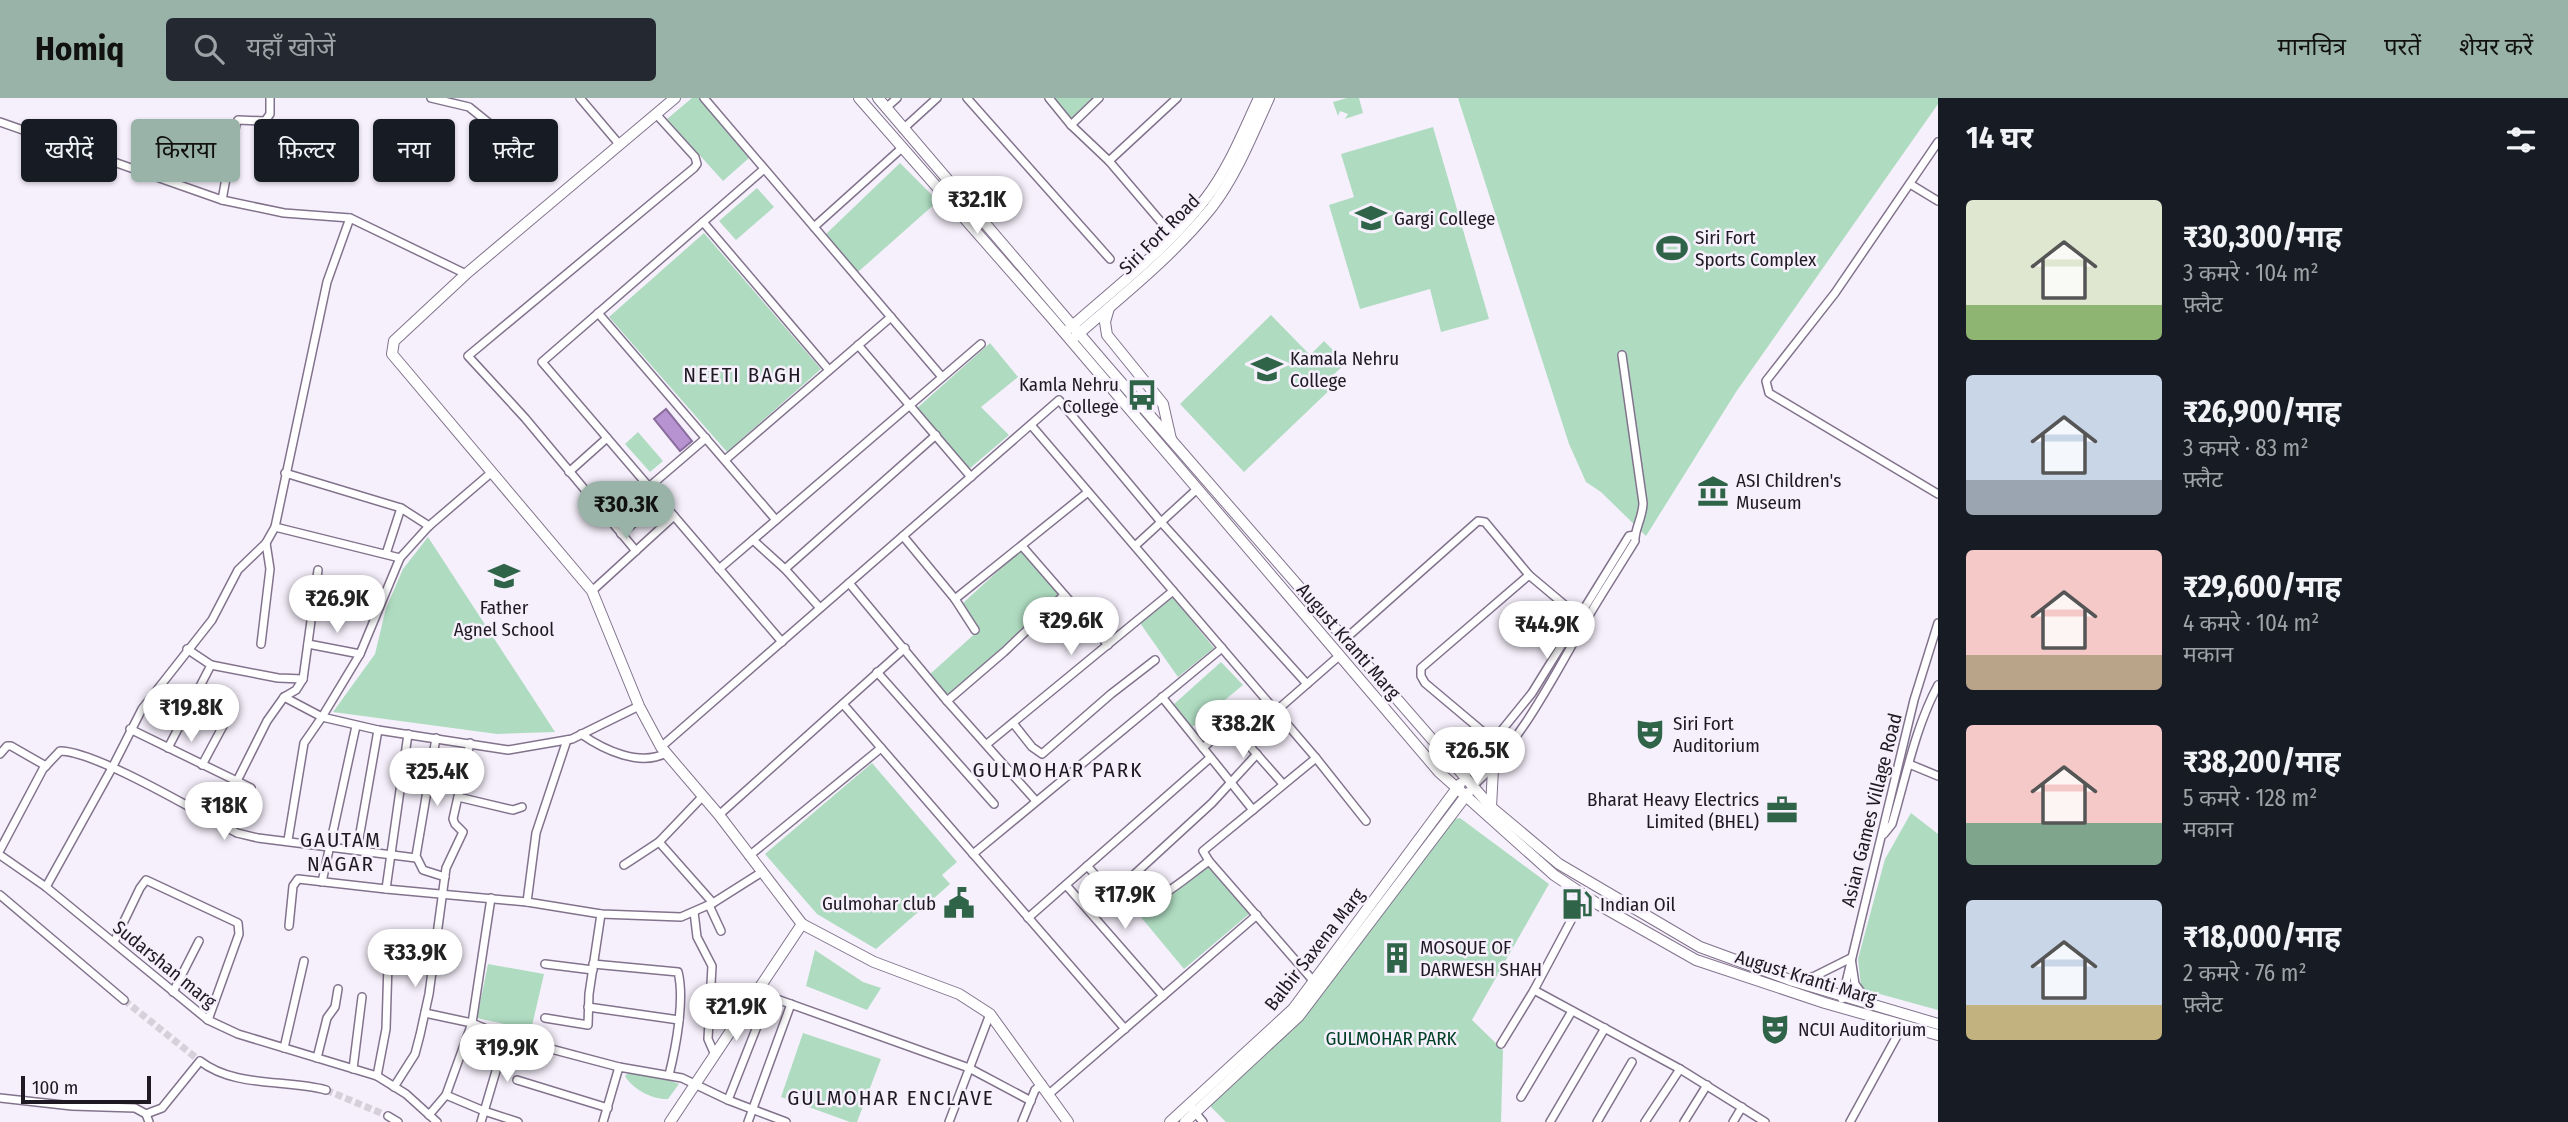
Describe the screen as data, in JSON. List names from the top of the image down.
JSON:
{
  "streets": {
    "street": [
      "Siri Fort Road",
      "August Kranti Marg",
      "Asian Games Village Road",
      "Balbir Saxena Marg",
      "Sudarshan marg"
    ]
  },
  "crossings": [
    ["Siri Fort Road", "August Kranti Marg"],
    ["August Kranti Marg", "Asian Games Village Road"],
    ["August Kranti Marg", "Balbir Saxena Marg"]
  ],
  "districts": [
    "NEETI BAGH",
    "GULMOHAR PARK",
    "GAUTAM NAGAR",
    "GULMOHAR ENCLAVE"
  ],
  "parks": ["GULMOHAR PARK"],
  "places": {
    "school or university": ["Gargi College", "Kamala Nehru College", "Father Agnel School"],
    "sports": ["Siri Fort Sports Complex"],
    "bus stop": ["Kamla Nehru College"],
    "museum": ["ASI Children's Museum"],
    "theatre": ["Siri Fort Auditorium", "NCUI Auditorium"],
    "office": ["Bharat Heavy Electrics Limited (BHEL)"],
    "public building": ["Gulmohar club"],
    "fuel station": ["Indian Oil"],
    "building": ["MOSQUE OF DARWESH SHAH"]
  },
  "scale_bar": "100 m",
  "page": {
    "header": "Homiq",
    "search": "यहाँ खोजें",
    "nav": ["मानचित्र", "परतें", "शेयर करें"],
    "heading": "14 घर",
    "chip": [
      "खरीदें",
      "किराया",
      "फ़िल्टर",
      "नया",
      "फ़्लैट"
    ],
    "price": [
      "₹32.1K",
      "₹30.3K",
      "₹26.9K",
      "₹29.6K",
      "₹44.9K",
      "₹19.8K",
      "₹38.2K",
      "₹26.5K",
      "₹25.4K",
      "₹18K",
      "₹17.9K",
      "₹33.9K",
      "₹21.9K",
      "₹19.9K"
    ],
    "list": [
      {
        "name": "₹30,300/माह",
        "note": "3 कमरे · 104 m² · फ़्लैट"
      },
      {
        "name": "₹26,900/माह",
        "note": "3 कमरे · 83 m² · फ़्लैट"
      },
      {
        "name": "₹29,600/माह",
        "note": "4 कमरे · 104 m² · मकान"
      },
      {
        "name": "₹38,200/माह",
        "note": "5 कमरे · 128 m² · मकान"
      },
      {
        "name": "₹18,000/माह",
        "note": "2 कमरे · 76 m² · फ़्लैट"
      }
    ],
    "scale": "100 m"
  }
}
